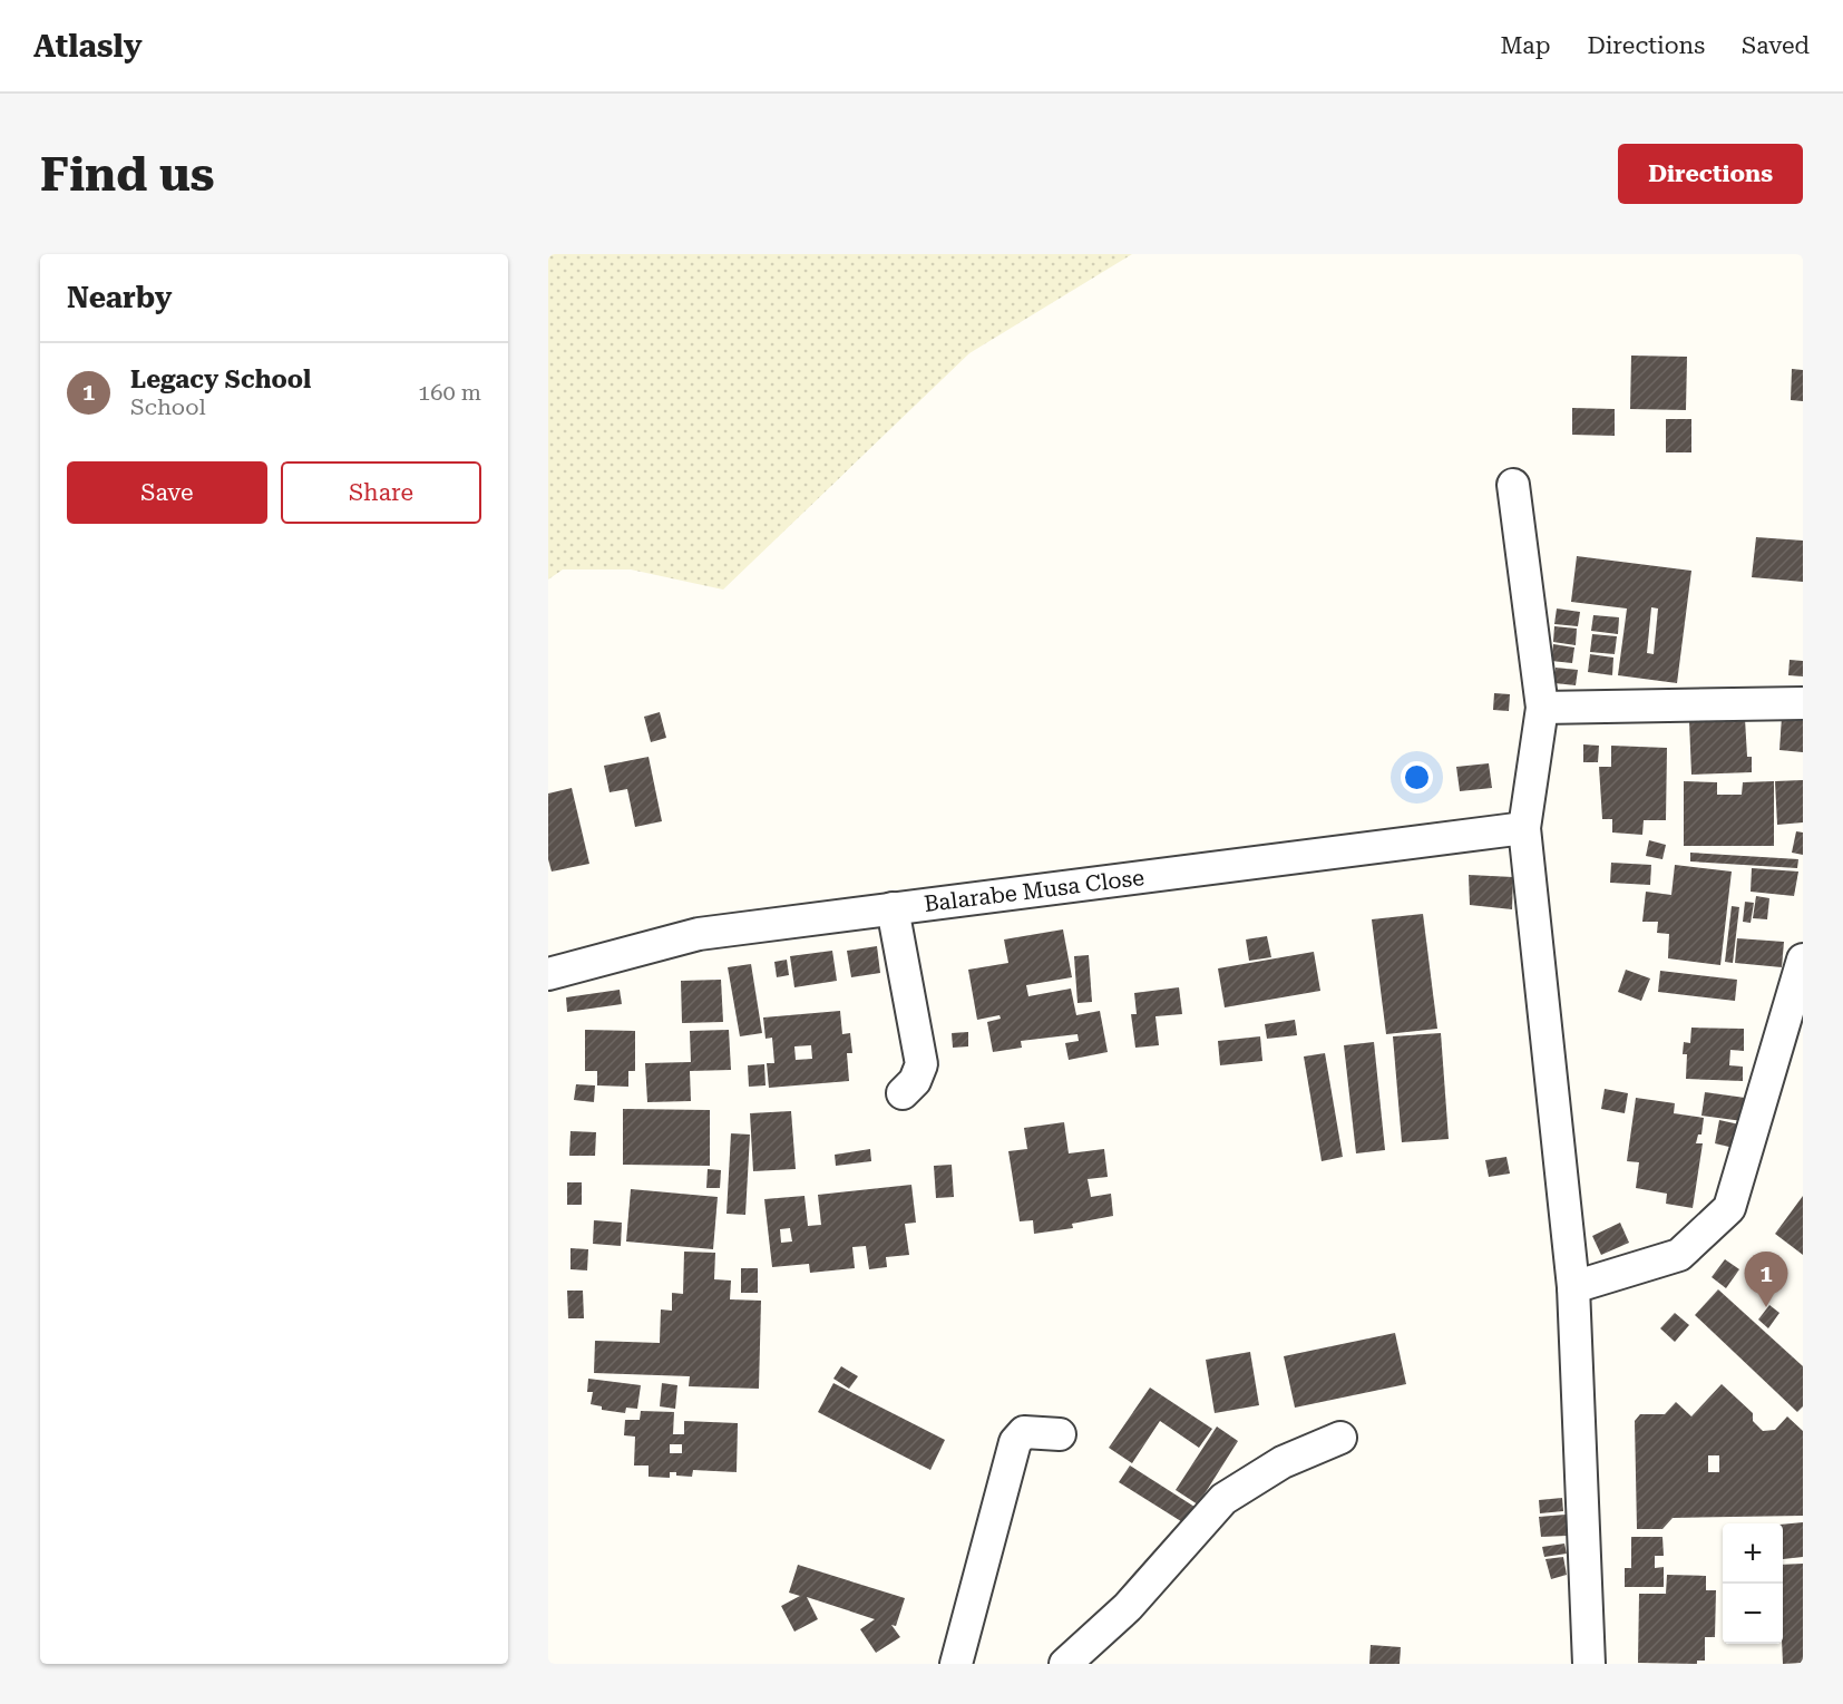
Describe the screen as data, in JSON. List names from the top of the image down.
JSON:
{
  "streets": {
    "street": ["Balarabe Musa Close"]
  },
  "page": {
    "header": "Atlasly",
    "nav": ["Map", "Directions", "Saved"],
    "buttons": [
      "Directions",
      ["Save", "Share"]
    ],
    "title": "Find us",
    "heading": "Nearby",
    "list": [
      {
        "mark": "1",
        "name": "Legacy School",
        "note": "School",
        "value": "160 m"
      }
    ],
    "pins": "1",
    "map_buttons": ["+", "−"]
  }
}
